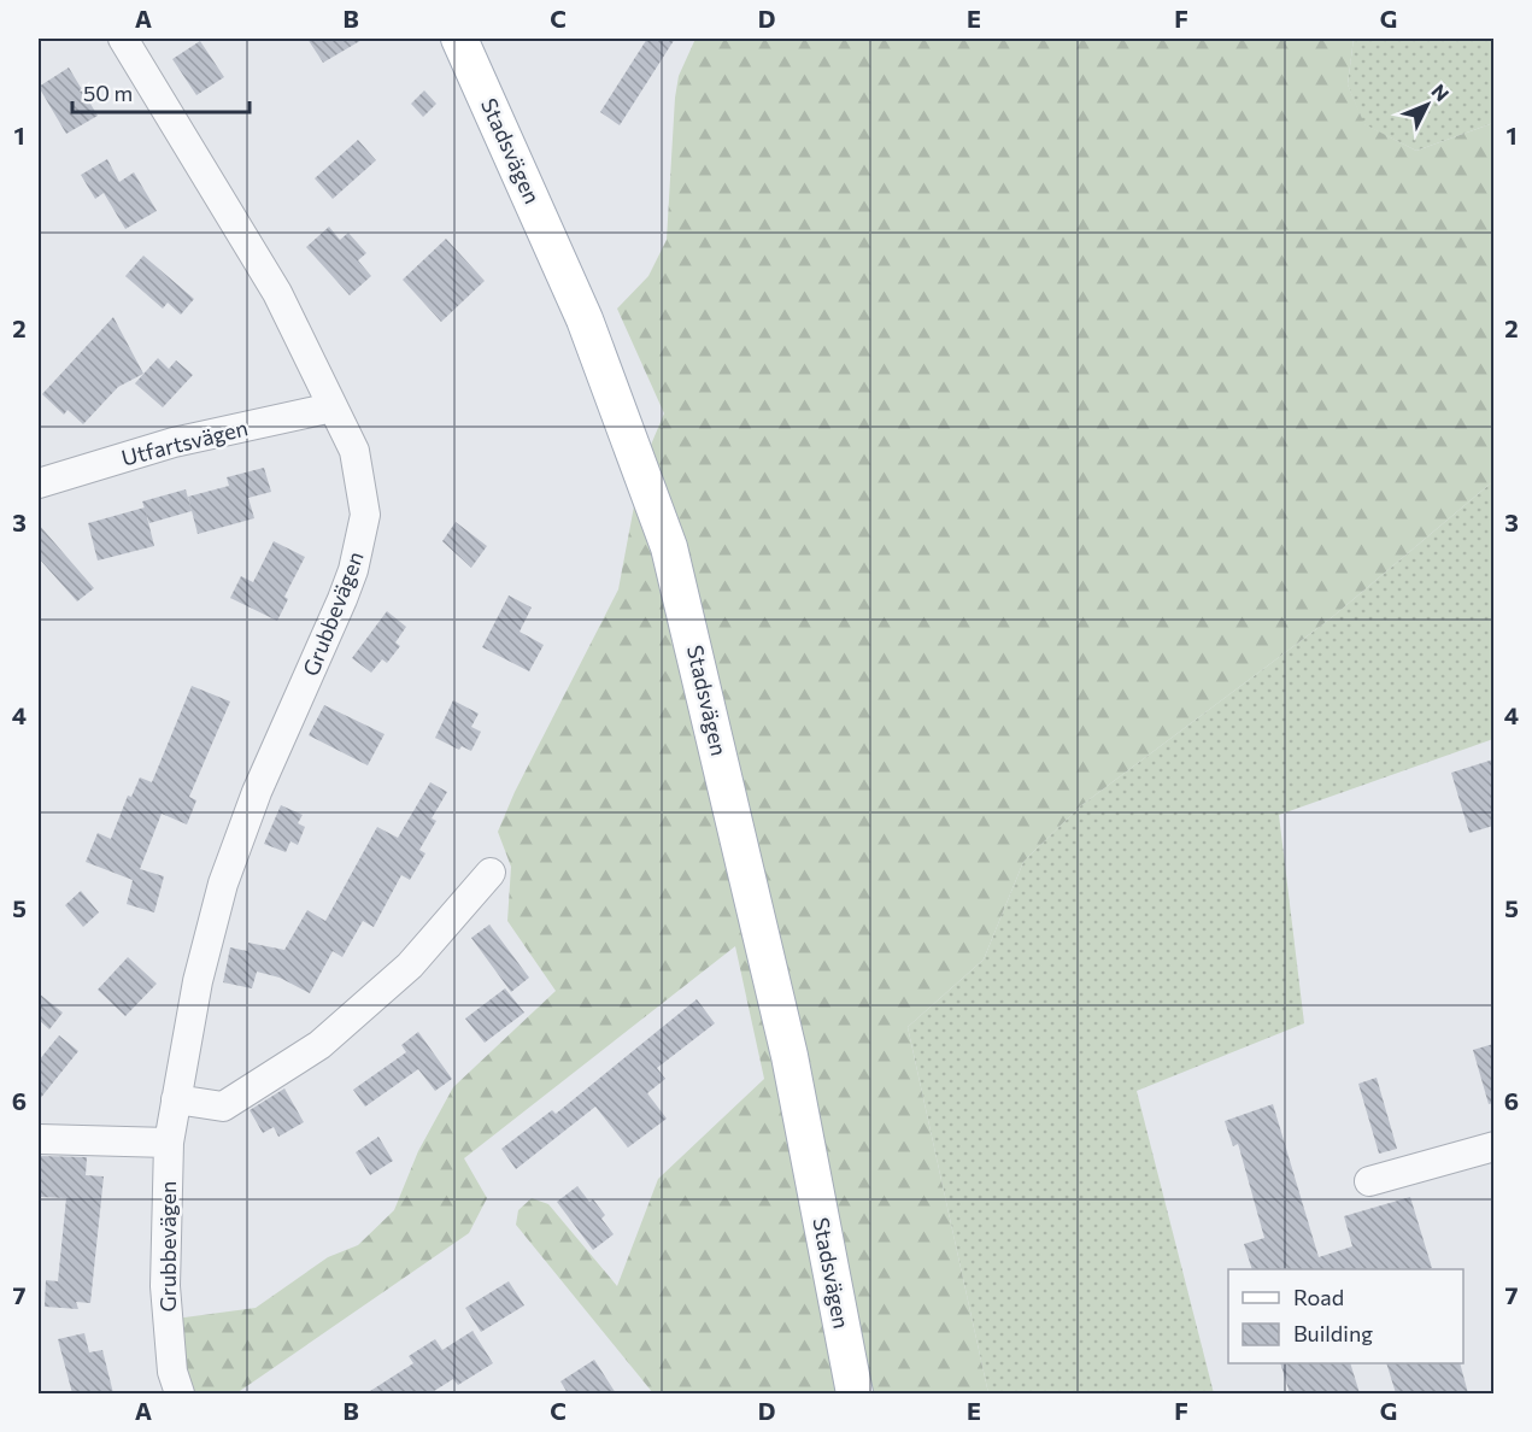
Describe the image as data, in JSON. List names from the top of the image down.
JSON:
{
  "streets": {
    "main road": ["Stadsvägen"],
    "street": ["Utfartsvägen", "Grubbevägen"]
  },
  "crossings": [
    ["Utfartsvägen", "Grubbevägen"]
  ],
  "legend": ["Road", "Building"],
  "scale_bar": "50 m",
  "north": "top right",
  "grid": {
    "columns": [
      "A",
      "B",
      "C",
      "D",
      "E",
      "F",
      "G"
    ],
    "rows": [
      "1",
      "2",
      "3",
      "4",
      "5",
      "6",
      "7"
    ]
  }
}
